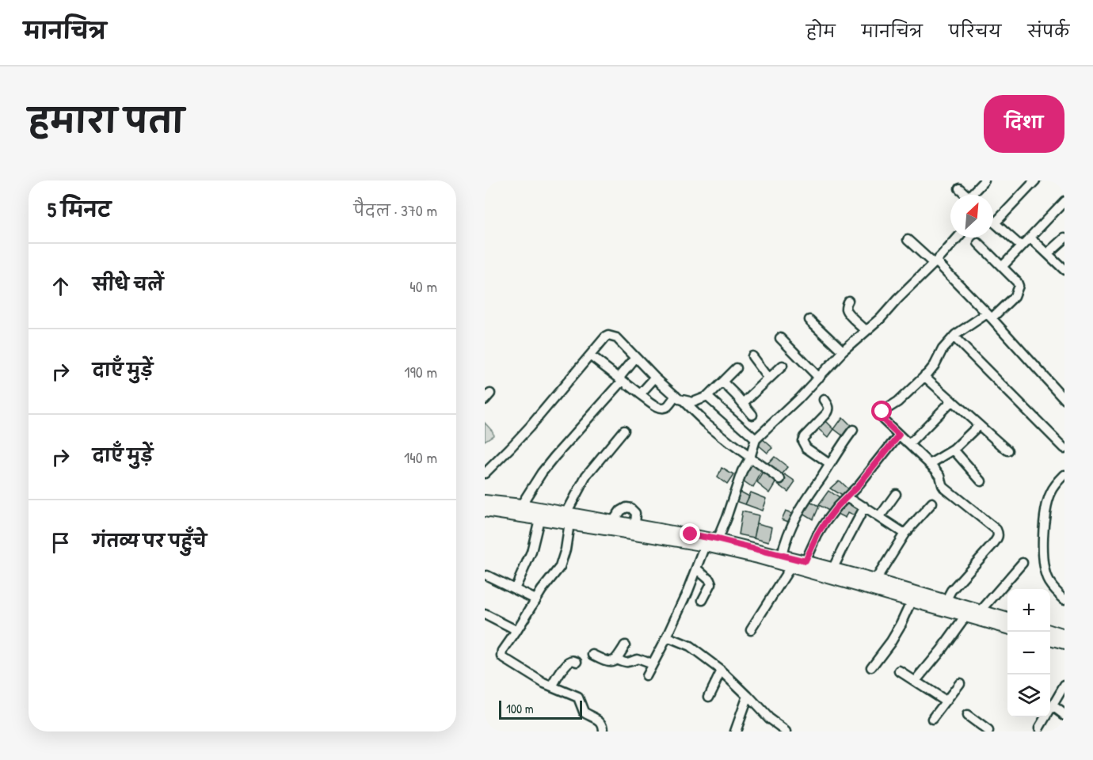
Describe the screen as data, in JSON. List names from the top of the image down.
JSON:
{
  "scale_bar": "100 m",
  "north": "top right",
  "page": {
    "header": "मानचित्र",
    "nav": [
      "होम",
      "मानचित्र",
      "परिचय",
      "संपर्क"
    ],
    "title": "हमारा पता",
    "buttons": "दिशा",
    "heading": ["5 मिनट", "पैदल · 370 m"],
    "list": [
      ["सीधे चलें", "40 m"],
      ["दाएँ मुड़ें", "190 m"],
      ["दाएँ मुड़ें", "140 m"],
      "गंतव्य पर पहुँचे"
    ],
    "map_buttons": ["+", "−"],
    "scale": "100 m"
  }
}
